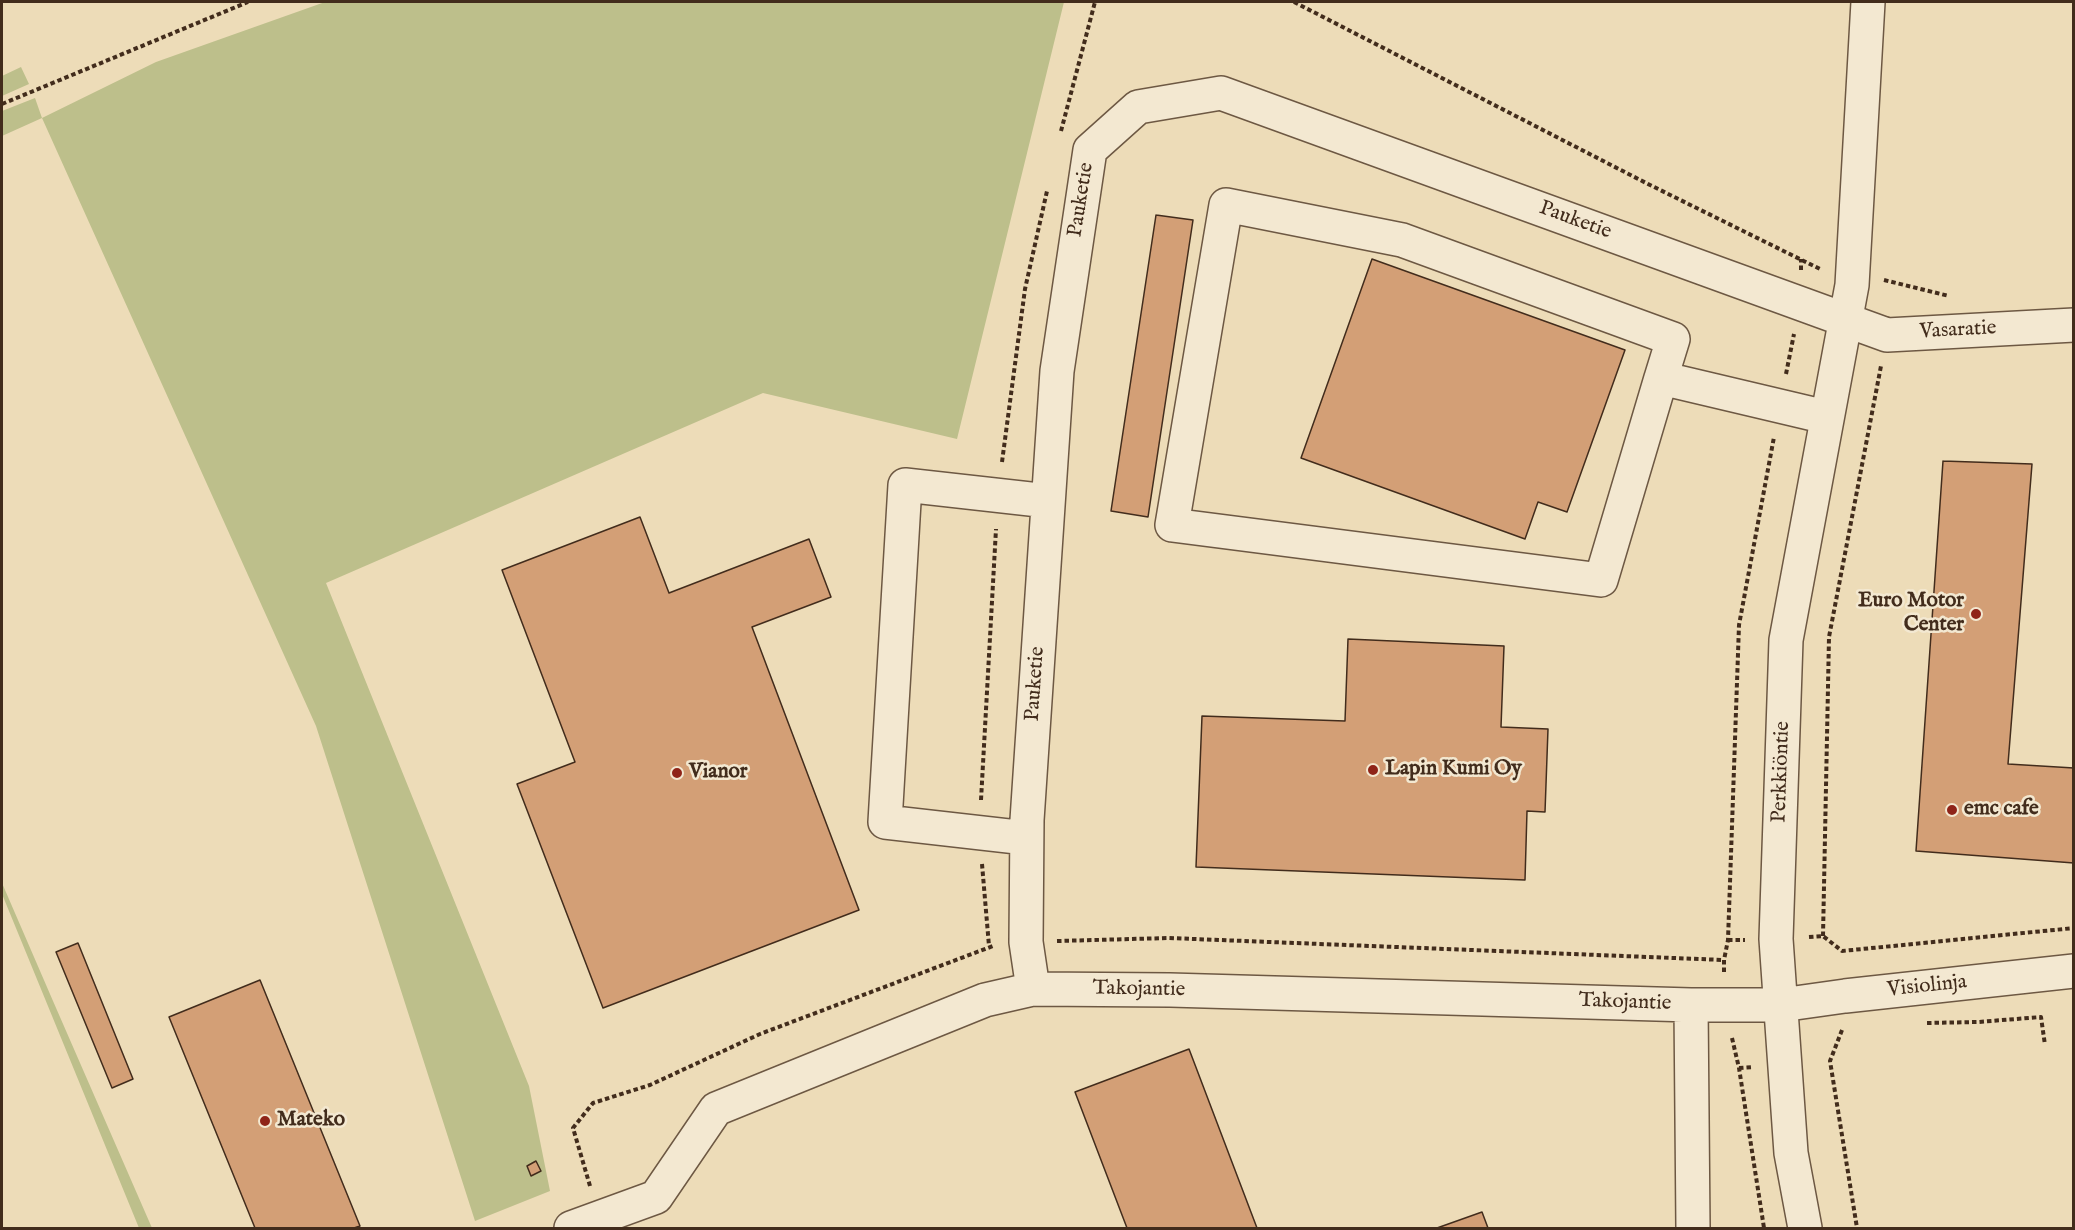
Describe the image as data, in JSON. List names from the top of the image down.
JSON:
{
  "streets": {
    "street": [
      "Pauketie",
      "Vasaratie",
      "Perkkiöntie",
      "Visiolinja",
      "Takojantie"
    ]
  },
  "crossings": [
    ["Pauketie", "Vasaratie"],
    ["Pauketie", "Perkkiöntie"],
    ["Pauketie", "Takojantie"],
    ["Vasaratie", "Perkkiöntie"],
    ["Perkkiöntie", "Visiolinja"],
    ["Perkkiöntie", "Takojantie"],
    ["Visiolinja", "Takojantie"]
  ],
  "places": [
    "Euro Motor Center",
    "Lapin Kumi Oy",
    "Vianor",
    "emc cafe",
    "Mateko"
  ]
}
